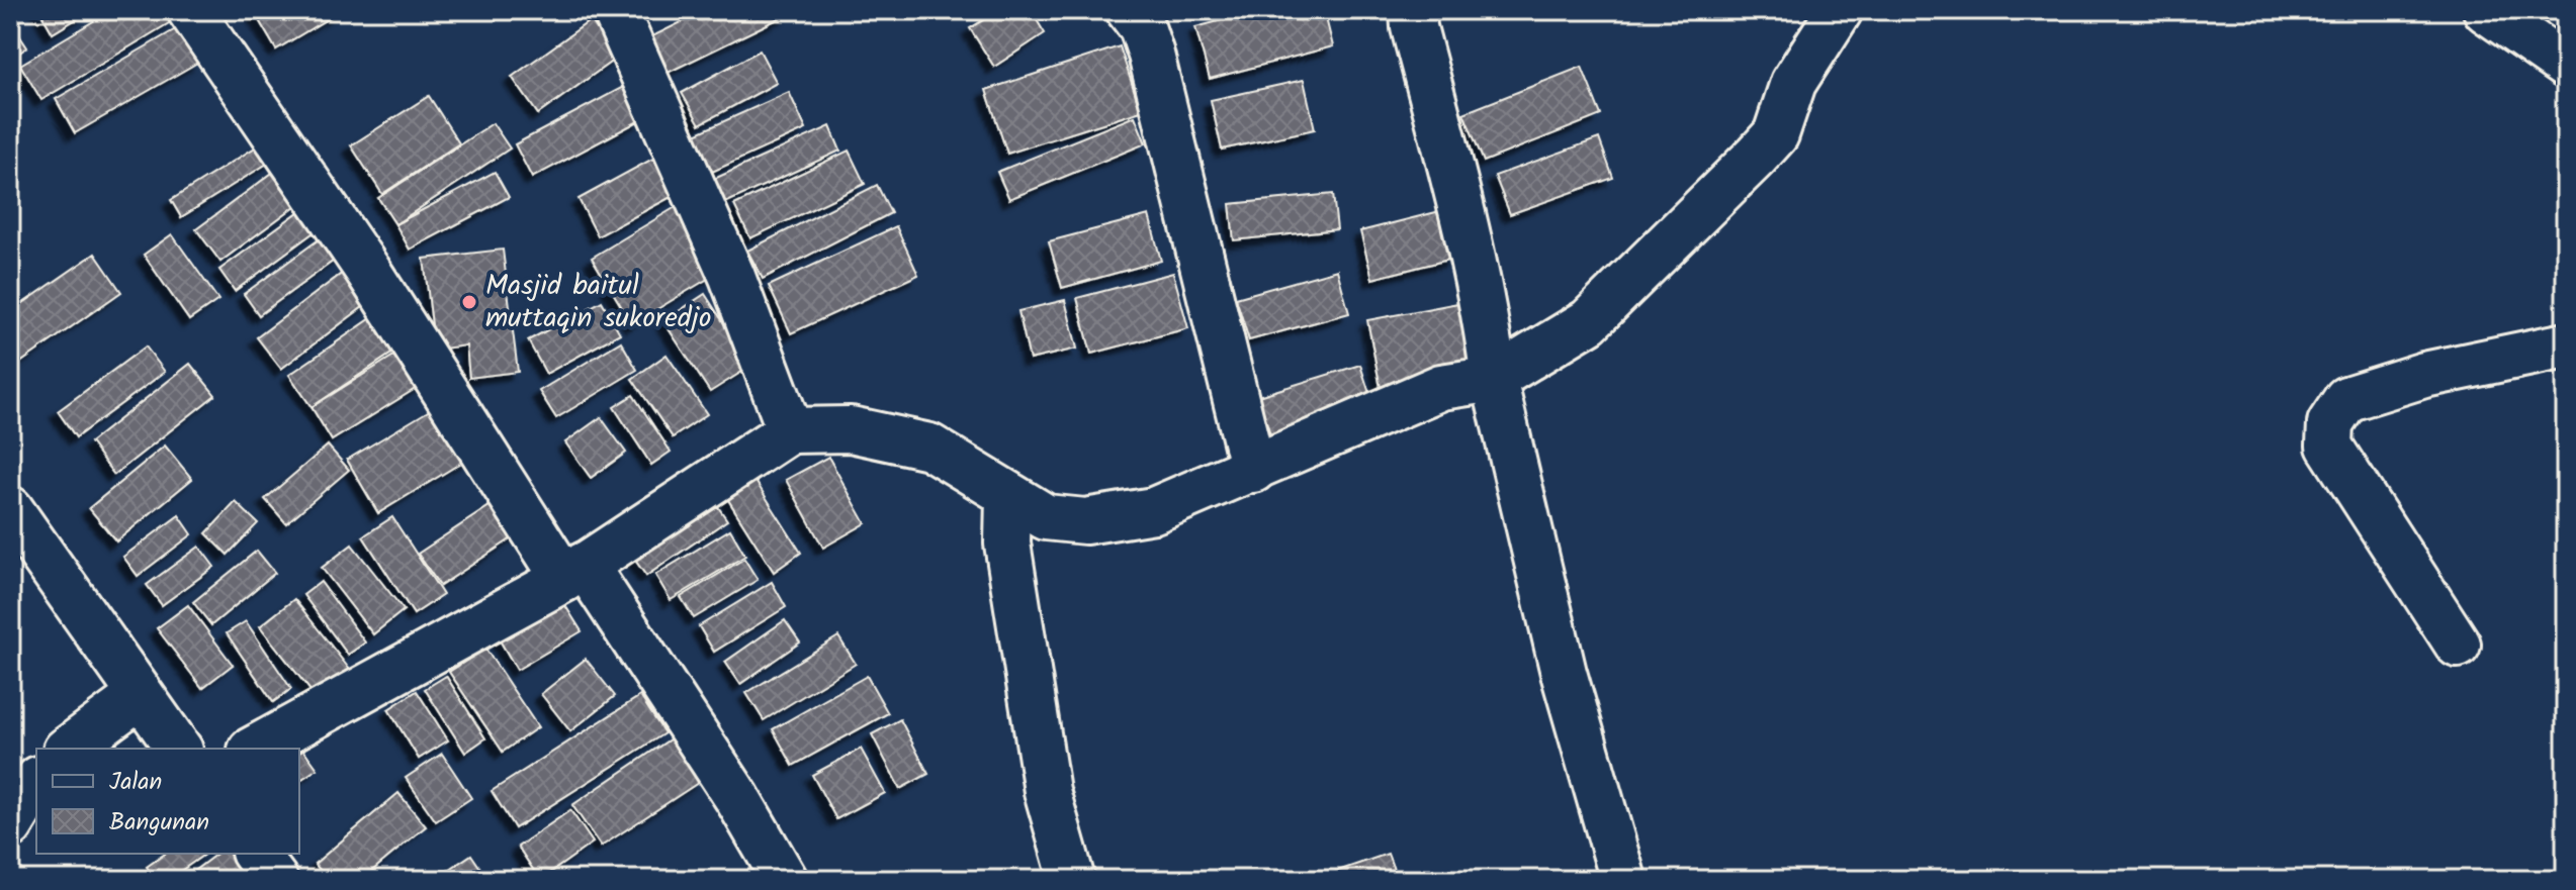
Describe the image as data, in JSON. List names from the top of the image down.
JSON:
{
  "places": ["Masjid baitul muttaqin sukoredjo"],
  "legend": ["Jalan", "Bangunan"]
}
